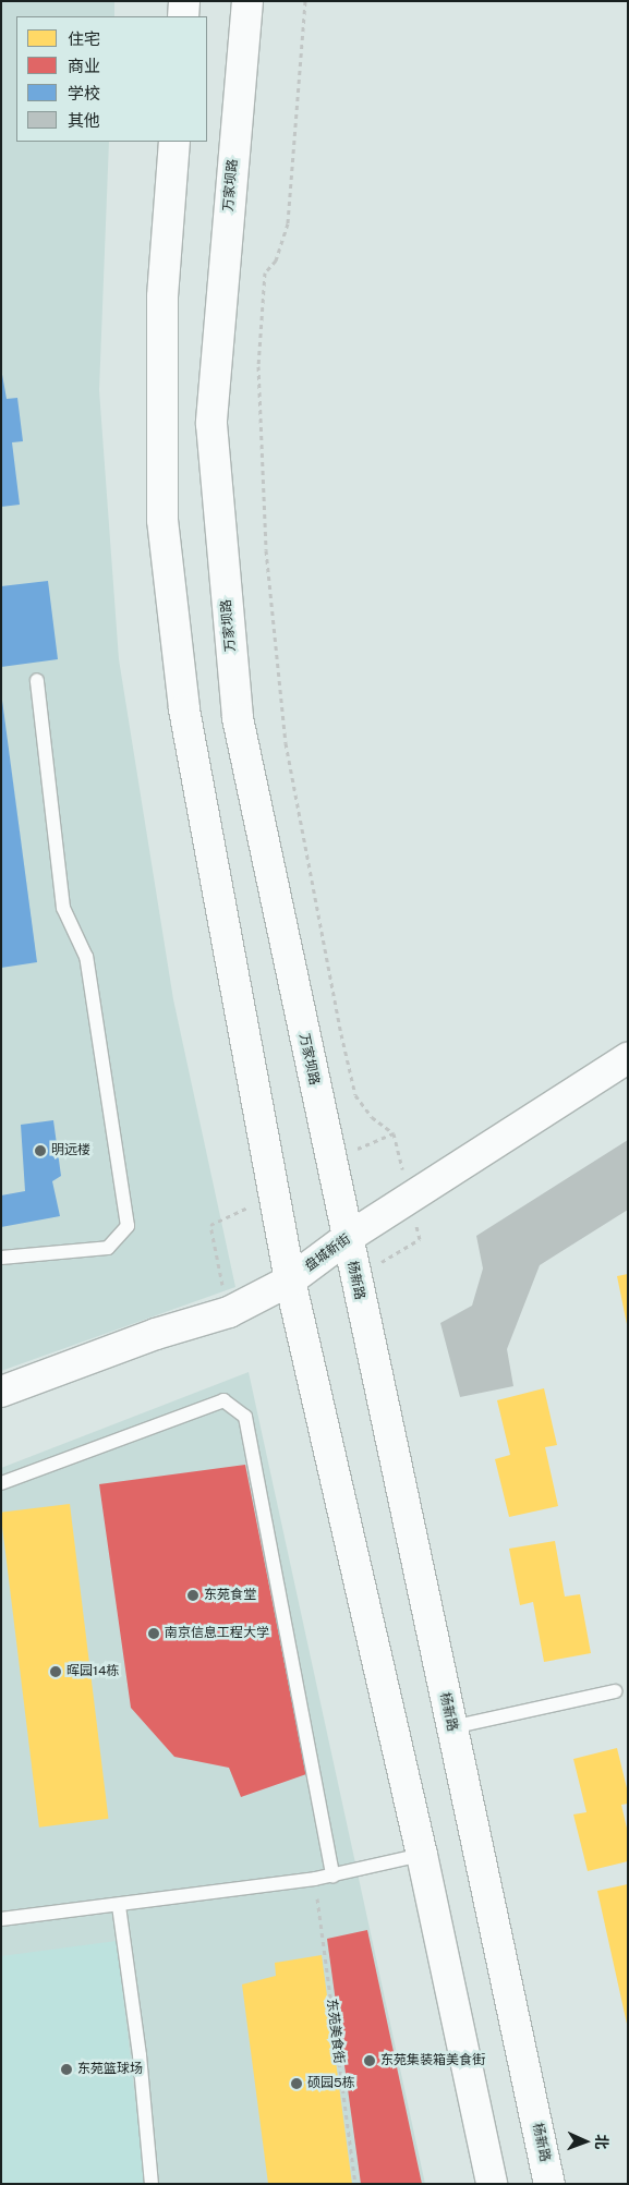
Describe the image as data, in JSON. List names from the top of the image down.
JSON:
{
  "streets": {
    "main road": ["万家坝路", "盘城新街", "杨新路"],
    "path": ["东苑美食街"]
  },
  "crossings": [
    ["万家坝路", "盘城新街"],
    ["万家坝路", "杨新路"],
    ["盘城新街", "杨新路"]
  ],
  "places": [
    "明远楼",
    "东苑食堂",
    "南京信息工程大学",
    "晖园14栋",
    "东苑集装箱美食街",
    "东苑篮球场",
    "硕园5栋"
  ],
  "legend": [
    "住宅",
    "商业",
    "学校",
    "其他"
  ],
  "north": "right"
}
